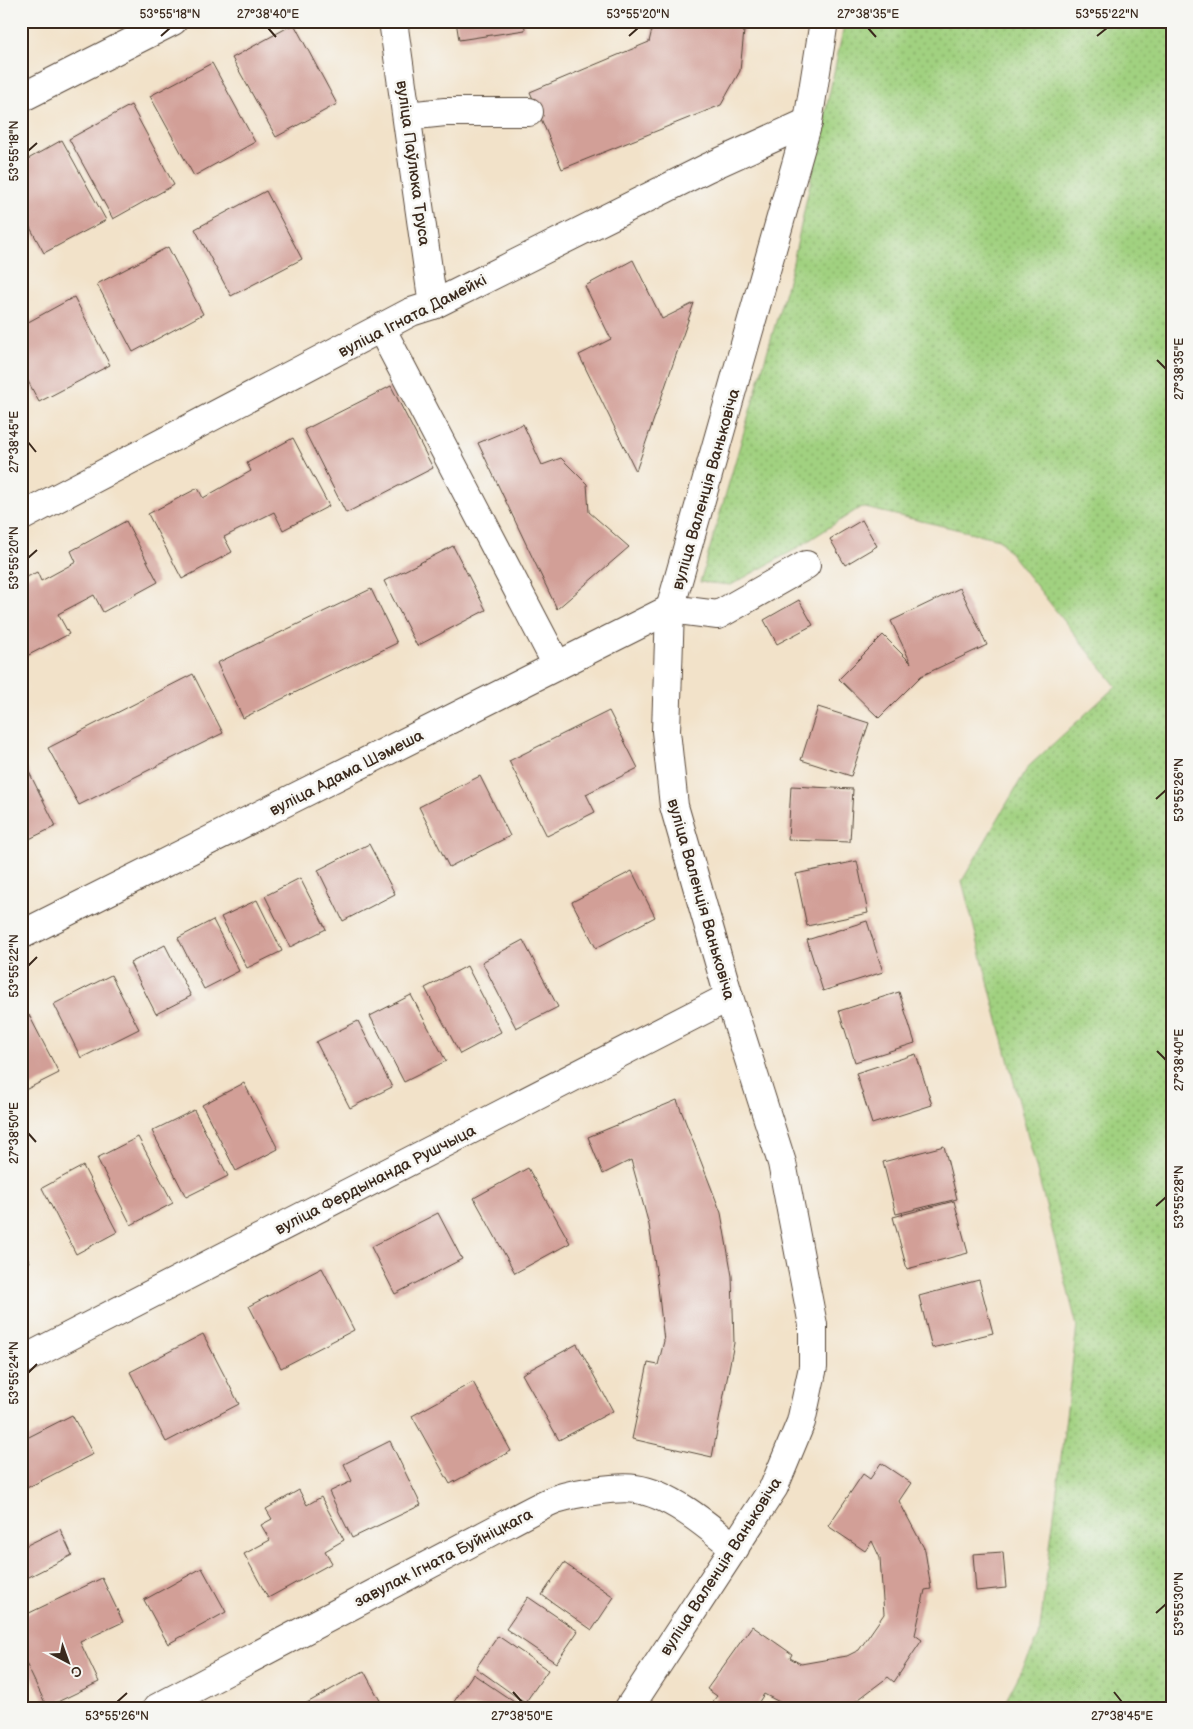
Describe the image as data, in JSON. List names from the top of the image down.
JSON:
{
  "streets": {
    "street": [
      "вуліца Паўлюка Труса",
      "вуліца Ігната Дамейкі",
      "вуліца Валенція Ваньковіча",
      "вуліца Адама Шэмеша",
      "вуліца Фердынанда Рушчыца",
      "завулак Ігната Буйніцкага"
    ]
  },
  "crossings": [
    ["вуліца Паўлюка Труса", "вуліца Ігната Дамейкі"],
    ["вуліца Ігната Дамейкі", "вуліца Валенція Ваньковіча"],
    ["вуліца Валенція Ваньковіча", "вуліца Адама Шэмеша"],
    ["вуліца Валенція Ваньковіча", "вуліца Фердынанда Рушчыца"],
    ["вуліца Валенція Ваньковіча", "завулак Ігната Буйніцкага"]
  ],
  "north": "bottom right",
  "coordinates": [
    "53°55'18\"N",
    "27°38'40\"E",
    "53°55'20\"N",
    "27°38'35\"E",
    "53°55'22\"N",
    "27°38'45\"E",
    "53°55'26\"N",
    "27°38'50\"E",
    "53°55'28\"N",
    "53°55'24\"N",
    "53°55'30\"N"
  ]
}
